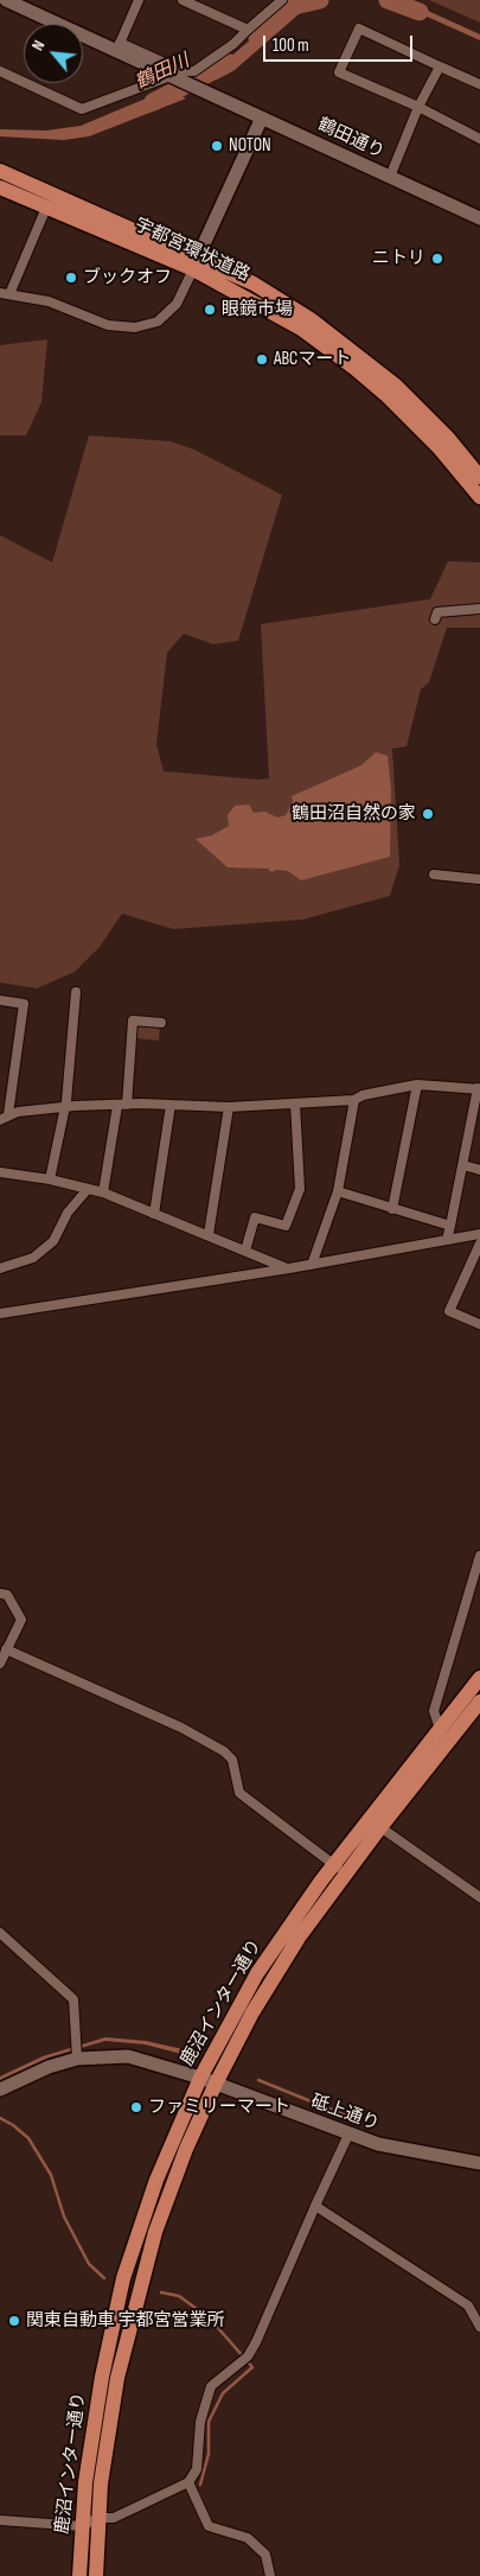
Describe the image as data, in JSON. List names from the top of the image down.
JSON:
{
  "streets": {
    "main road": ["宇都宮環状道路", "鹿沼インター通り"],
    "street": ["鶴田通り", "砥上通り"]
  },
  "crossings": [
    ["鹿沼インター通り", "砥上通り"]
  ],
  "water": ["鶴田川"],
  "places": [
    "NOTON",
    "ニトリ",
    "ブックオフ",
    "眼鏡市場",
    "ABCマート",
    "鶴田沼自然の家",
    "ファミリーマート",
    "関東自動車 宇都宮営業所"
  ],
  "scale_bar": "100 m",
  "north": "top left"
}
